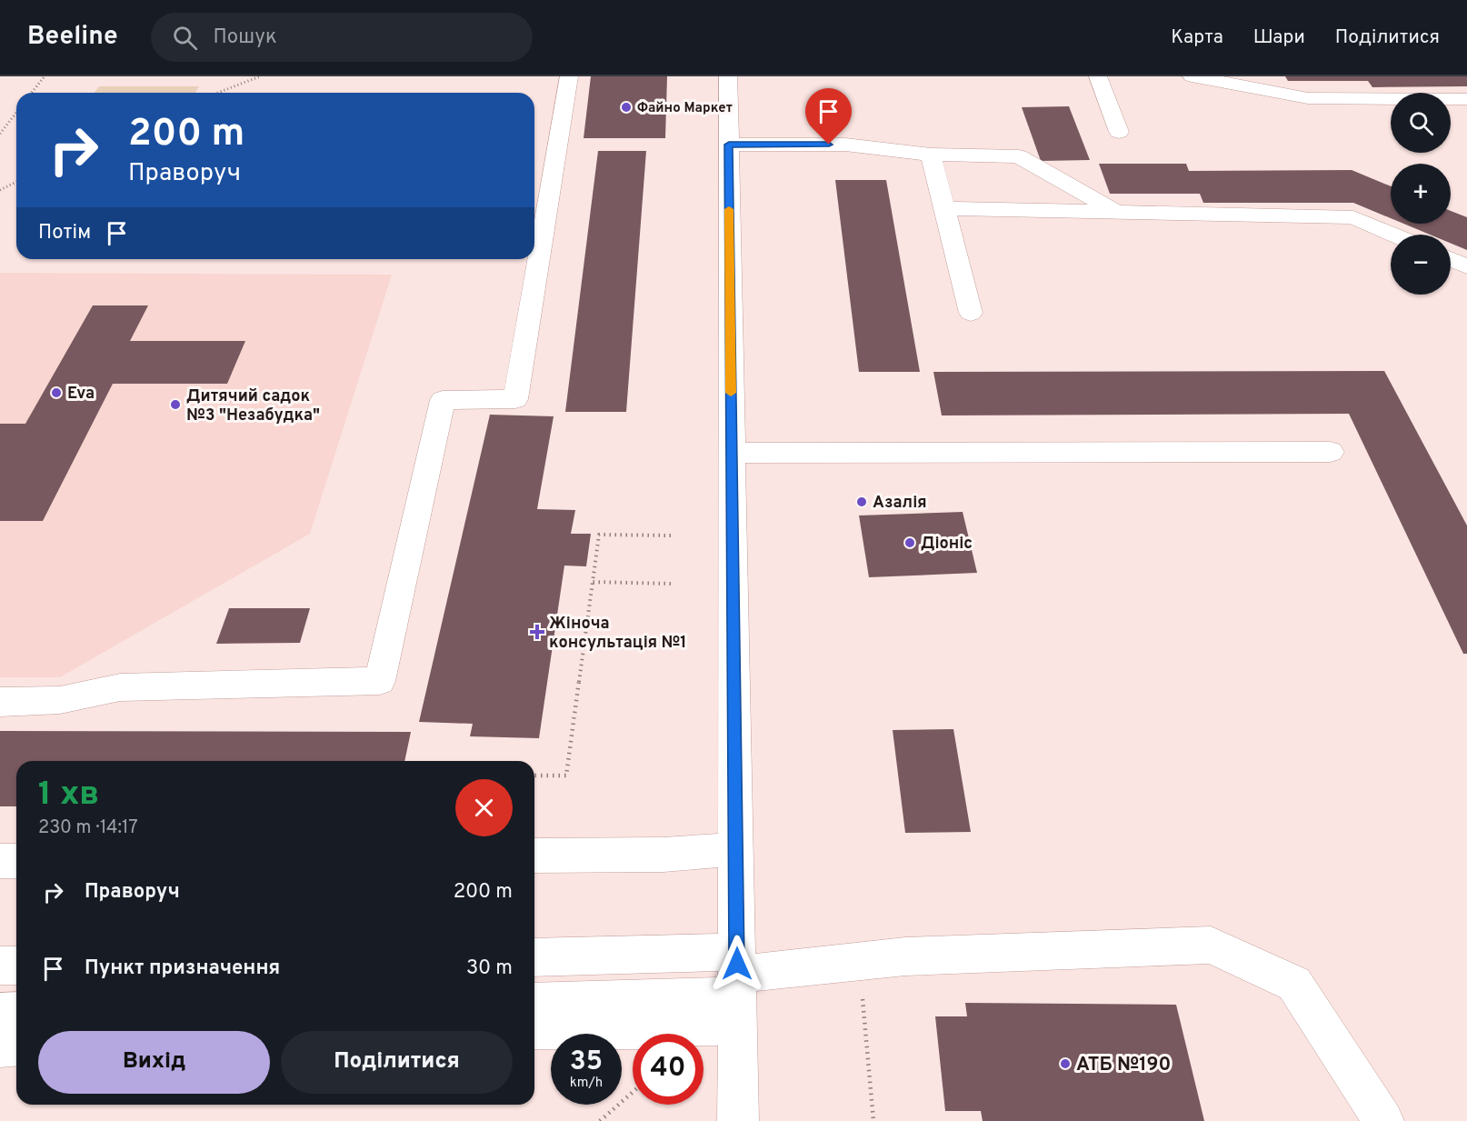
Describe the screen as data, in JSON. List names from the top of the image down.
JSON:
{
  "places": {
    "other": [
      "Файно Маркет",
      "Eva",
      "Дитячий садок №3 \"Незабудка\"",
      "Азалія",
      "Діоніс",
      "АТБ №190"
    ],
    "health": ["Жіноча консультація №1"]
  },
  "page": {
    "header": "Beeline",
    "search": "Пошук",
    "nav": ["Карта", "Шари", "Поділитися"],
    "map_buttons": ["+", "−"],
    "turn": ["200 m", "Праворуч"],
    "then": "Потім",
    "heading": ["1 хв", "230 m · 14:17"],
    "list": [
      {
        "name": "Праворуч",
        "value": "200 m"
      },
      {
        "name": "Пункт призначення",
        "value": "30 m"
      }
    ],
    "buttons": ["Вихід", "Поділитися"],
    "speed": "35 km/h",
    "limit": "40"
  }
}
